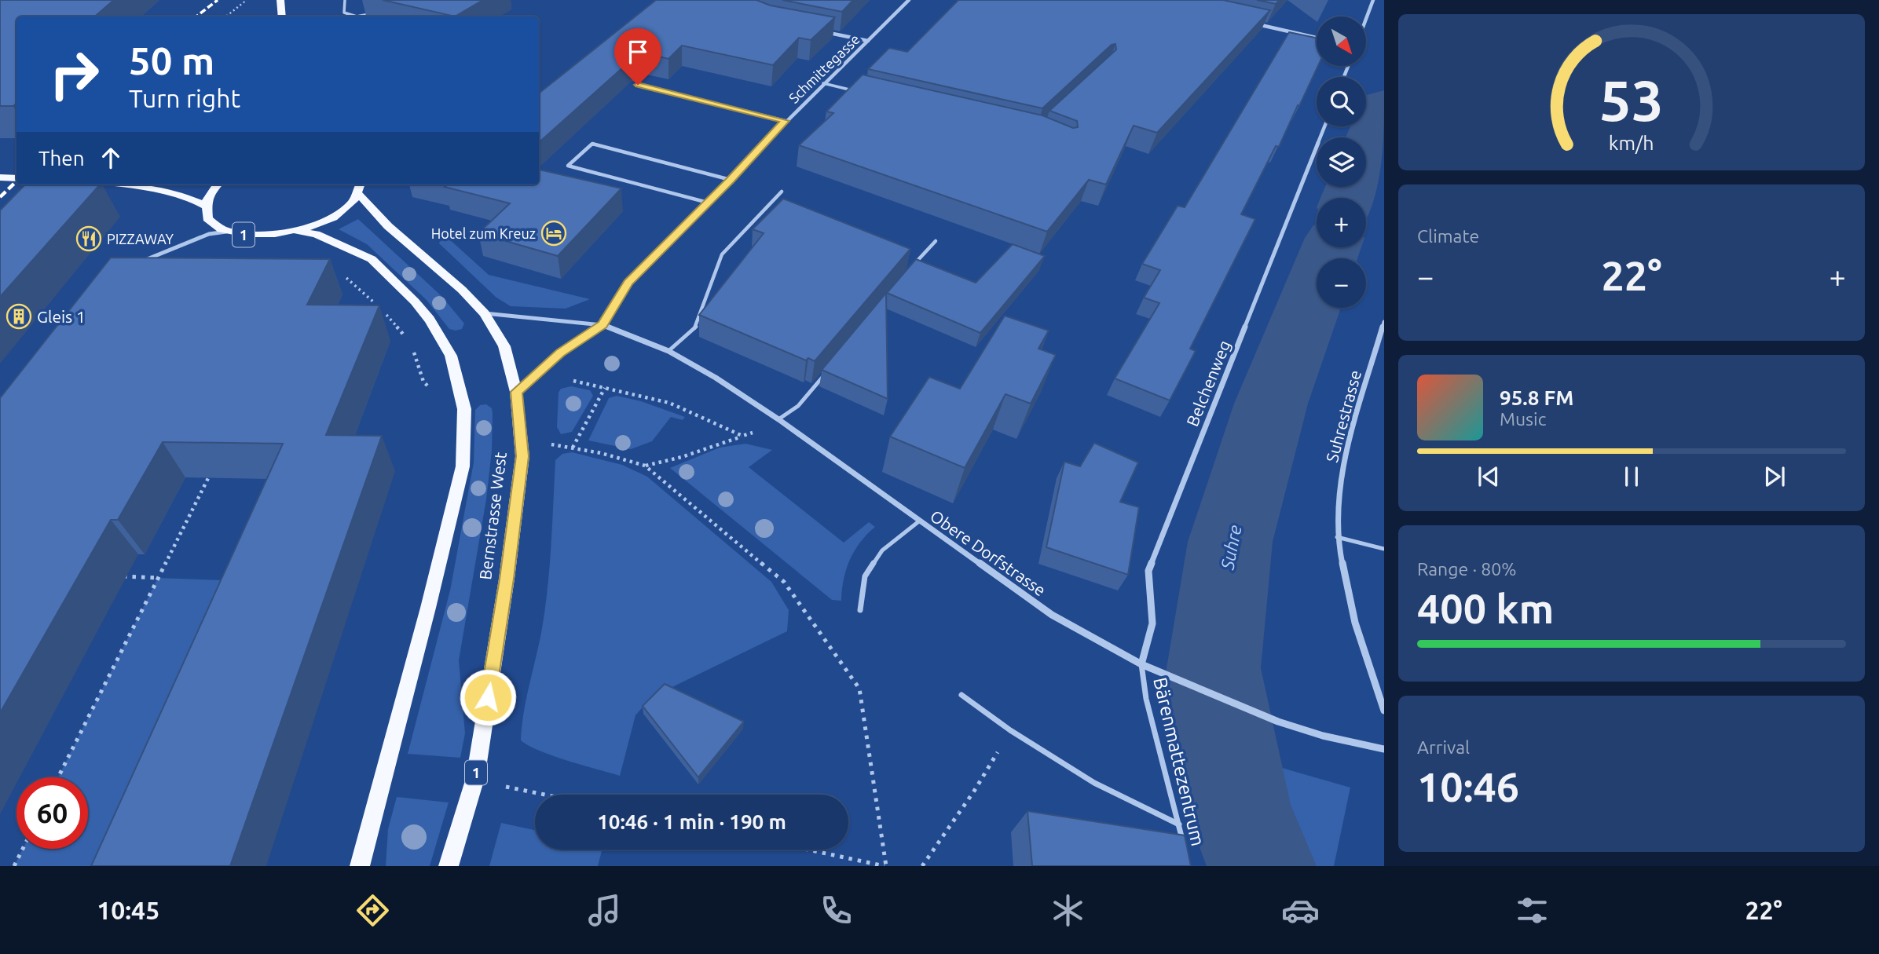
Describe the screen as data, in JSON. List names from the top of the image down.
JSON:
{
  "streets": {
    "main road": ["1", "Bernstrasse West"],
    "street": [
      "Schmittegasse",
      "Belchenweg",
      "Suhrestrasse",
      "Obere Dorfstrasse"
    ],
    "lane": ["Bärenmattezentrum"]
  },
  "crossings": [
    ["Schmittegasse", "Obere Dorfstrasse"],
    ["1", "Bernstrasse West"],
    ["Belchenweg", "Obere Dorfstrasse"],
    ["Belchenweg", "Bärenmattezentrum"],
    ["Bernstrasse West", "Obere Dorfstrasse"],
    ["Obere Dorfstrasse", "Bärenmattezentrum"]
  ],
  "water": ["Suhre"],
  "places": {
    "hotel": ["Hotel zum Kreuz"],
    "restaurant": ["PIZZAWAY"],
    "building": ["Gleis 1"]
  },
  "north": "bottom right",
  "page": {
    "map_buttons": ["+", "−"],
    "turn": ["50 m", "Turn right"],
    "then": "Then",
    "tile": [
      "Climate",
      ["Range · 80%", "400 km"],
      ["Arrival", "10:46"]
    ],
    "heat": ["−", "22°", "+"],
    "song": ["95.8 FM", "Music"],
    "limit": "60",
    "trip": "10:46 · 1 min · 190 m",
    "tabs": ["10:45", "22°"],
    "gauge": ["53", "km/h"]
  }
}
